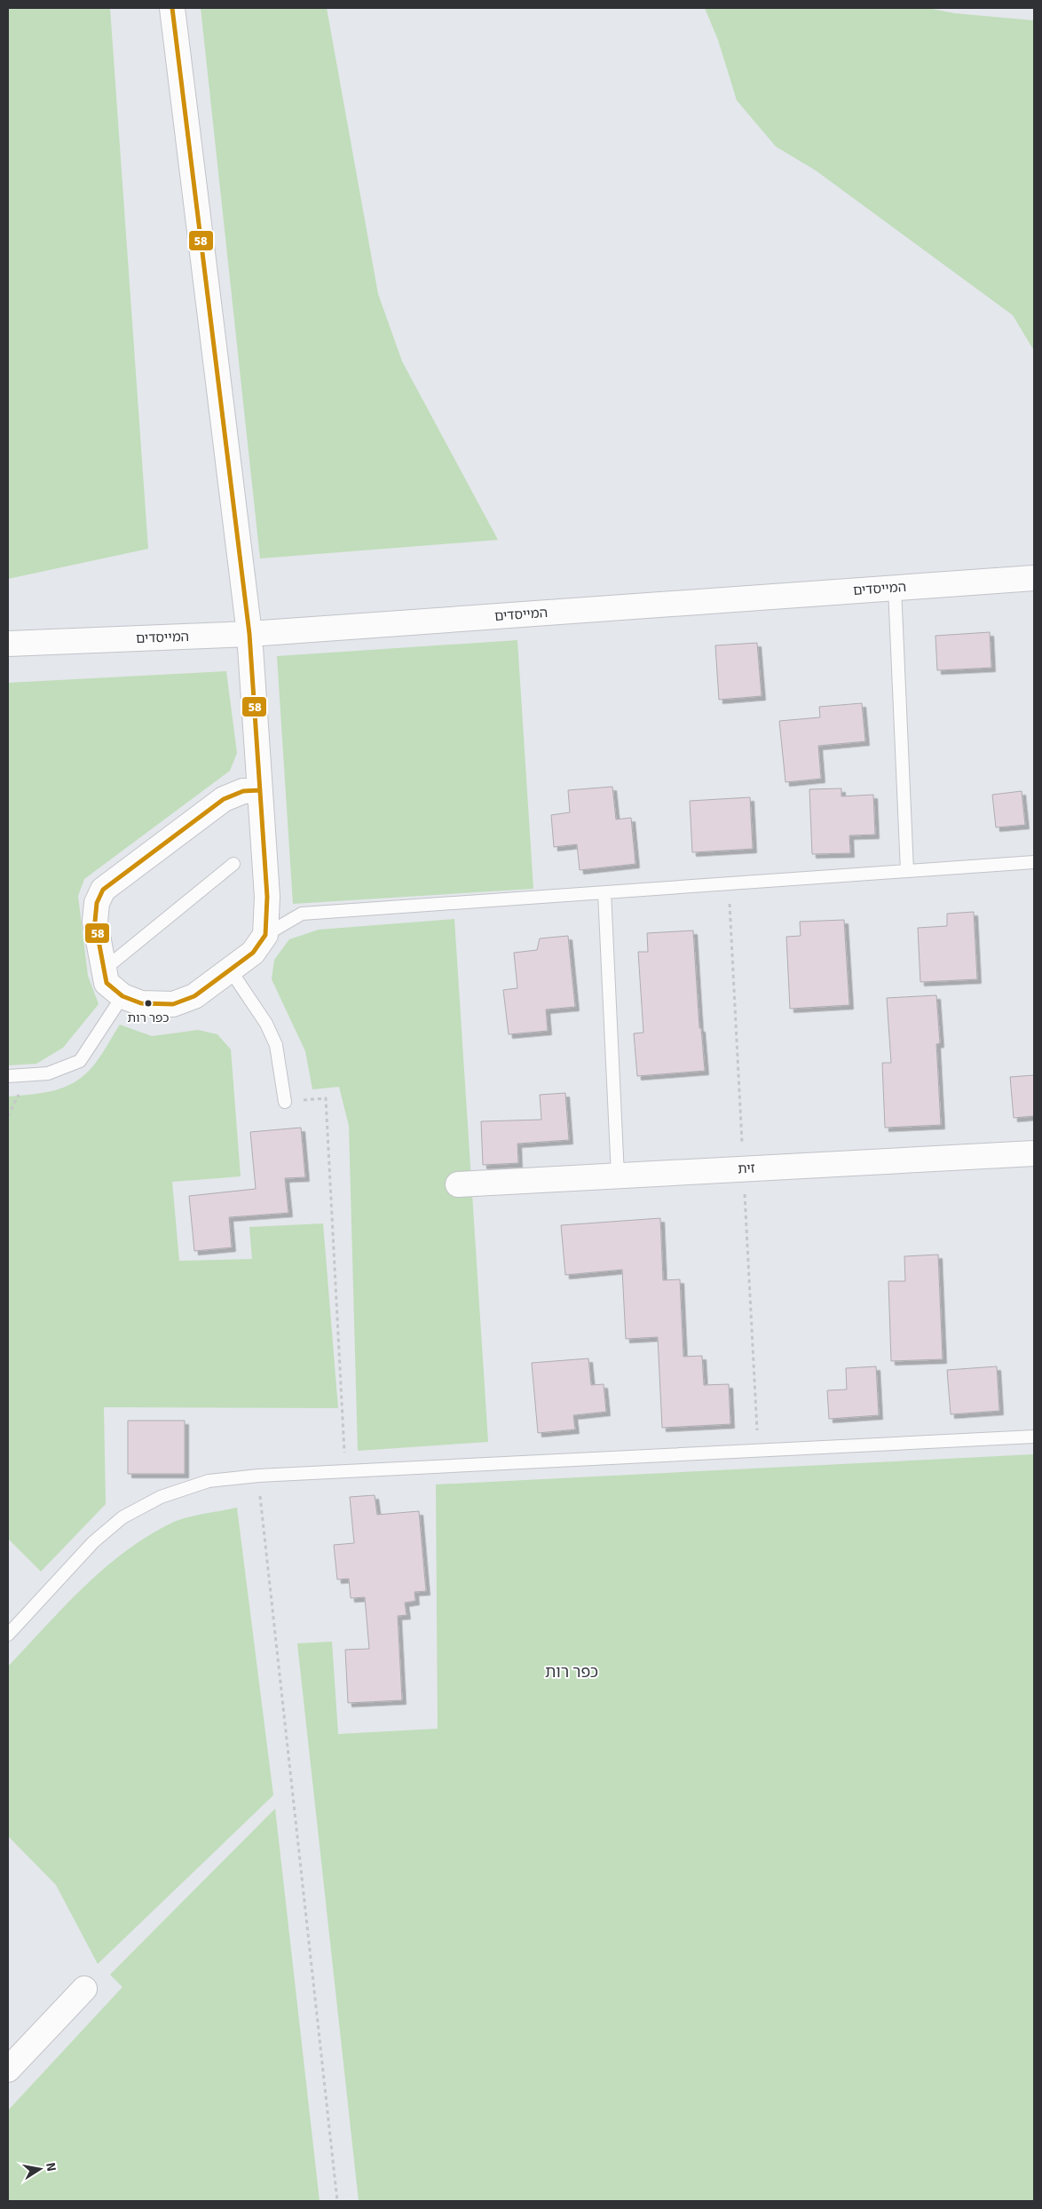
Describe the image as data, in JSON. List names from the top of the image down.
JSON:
{
  "streets": {
    "street": ["המייסדים", "זית"]
  },
  "districts": ["כפר רות"],
  "places": ["כפר רות"],
  "lines": ["transit line 58"],
  "north": "right"
}
